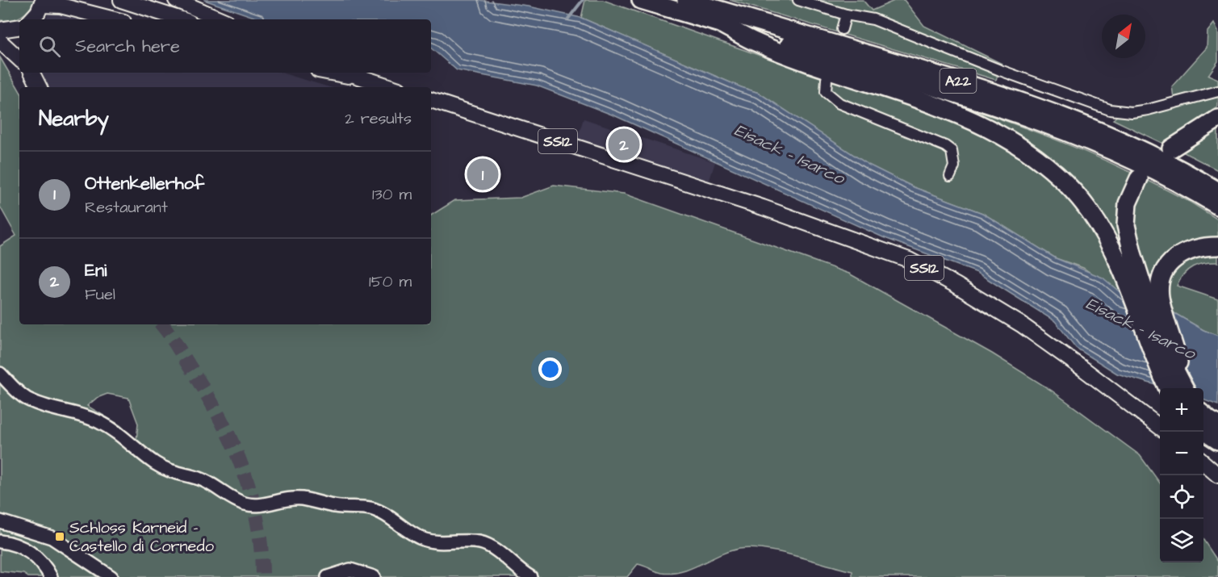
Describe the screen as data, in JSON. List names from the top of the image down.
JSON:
{
  "streets": {
    "highway": ["A22"],
    "main road": ["SS12"]
  },
  "water": ["Eisack - Isarco"],
  "places": {
    "transit": ["Schloss Karneid - Castello di Cornedo"]
  },
  "north": "top right",
  "page": {
    "search": "Search here",
    "heading": ["Nearby", "2 results"],
    "pins": ["2", "1"],
    "list": [
      {
        "mark": "1",
        "name": "Ottenkellerhof",
        "note": "Restaurant",
        "value": "130 m"
      },
      {
        "mark": "2",
        "name": "Eni",
        "note": "Fuel",
        "value": "150 m"
      }
    ],
    "map_buttons": ["+", "−"]
  }
}
